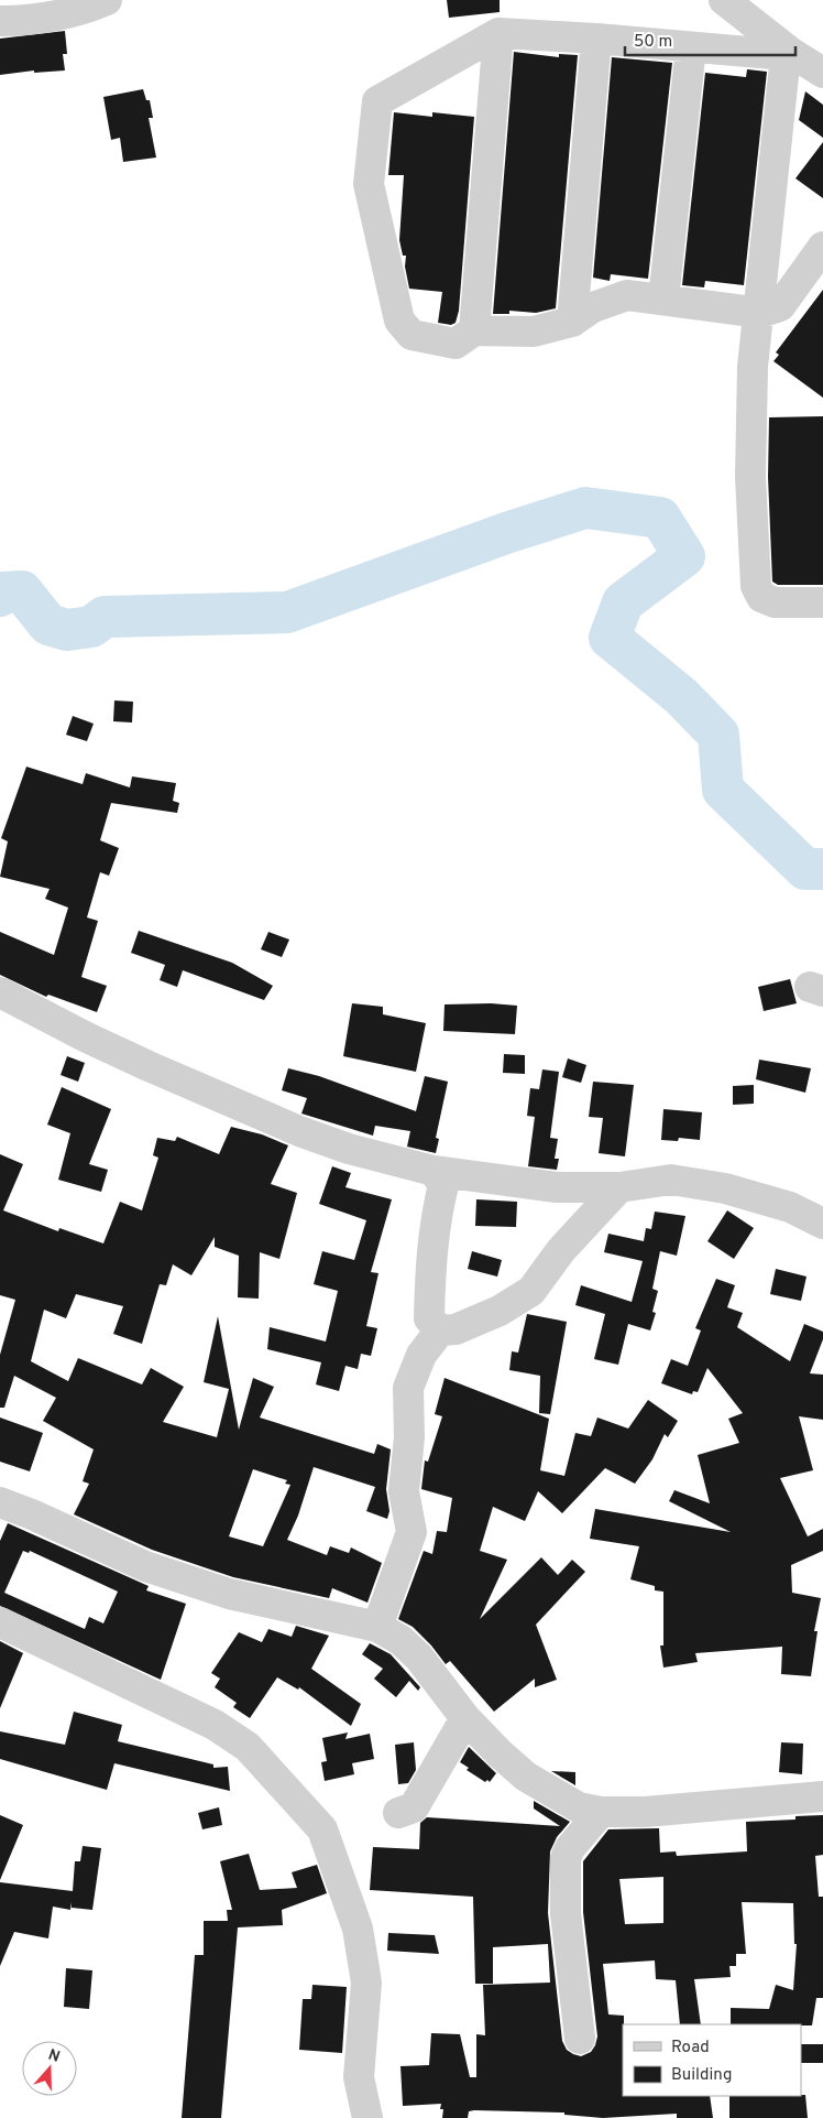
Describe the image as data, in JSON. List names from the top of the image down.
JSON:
{
  "legend": ["Road", "Building"],
  "scale_bar": "50 m",
  "north": "top"
}
